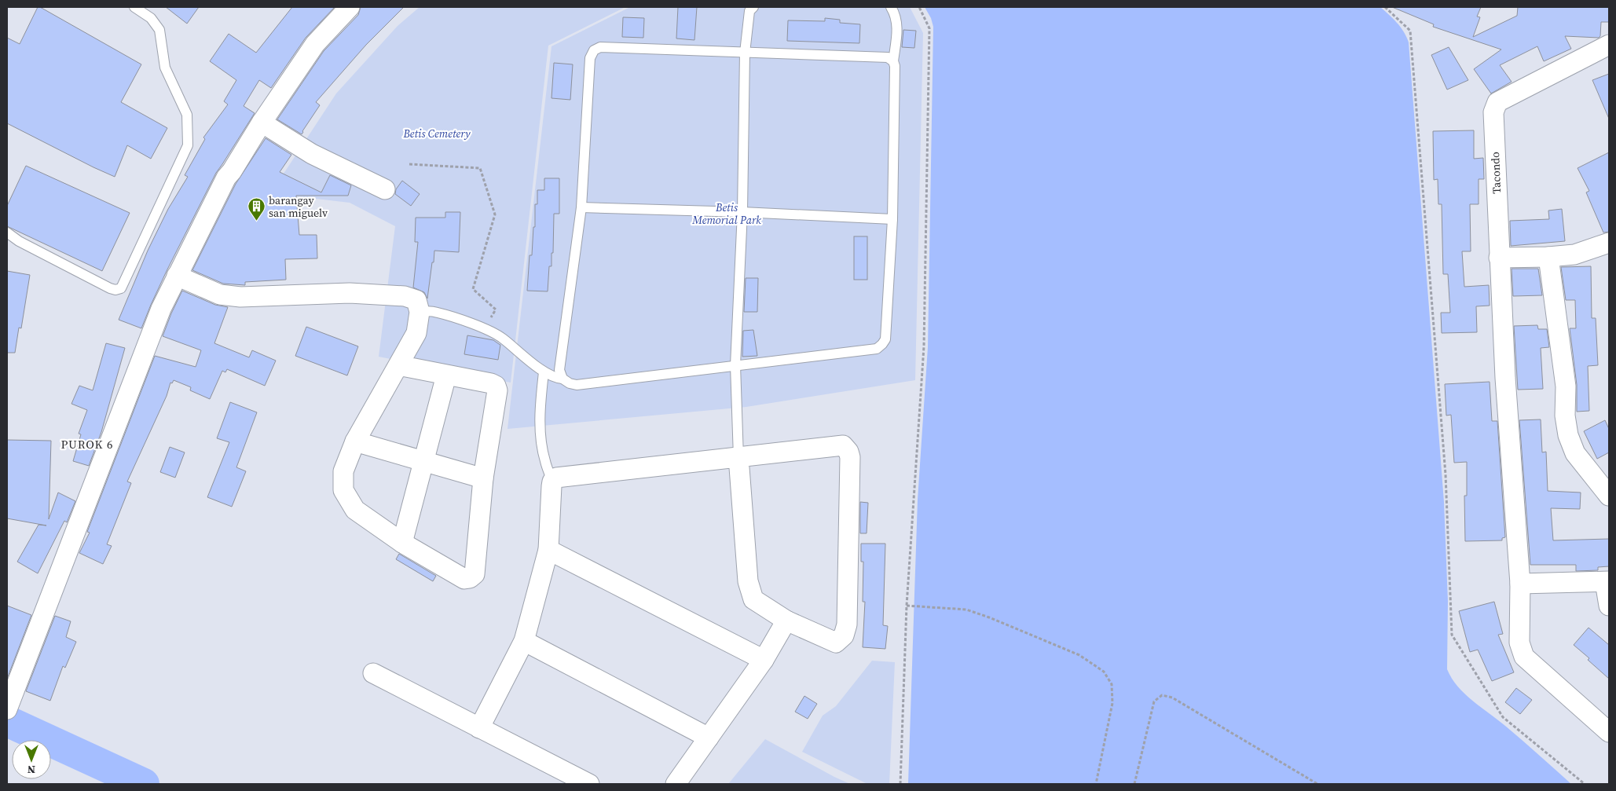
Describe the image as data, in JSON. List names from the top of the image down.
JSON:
{
  "streets": {
    "street": ["Tacondo"]
  },
  "districts": ["PUROK 6"],
  "parks": ["Betis Cemetery", "Betis Memorial Park"],
  "places": {
    "building": ["barangay san miguelv"]
  },
  "north": "bottom"
}
